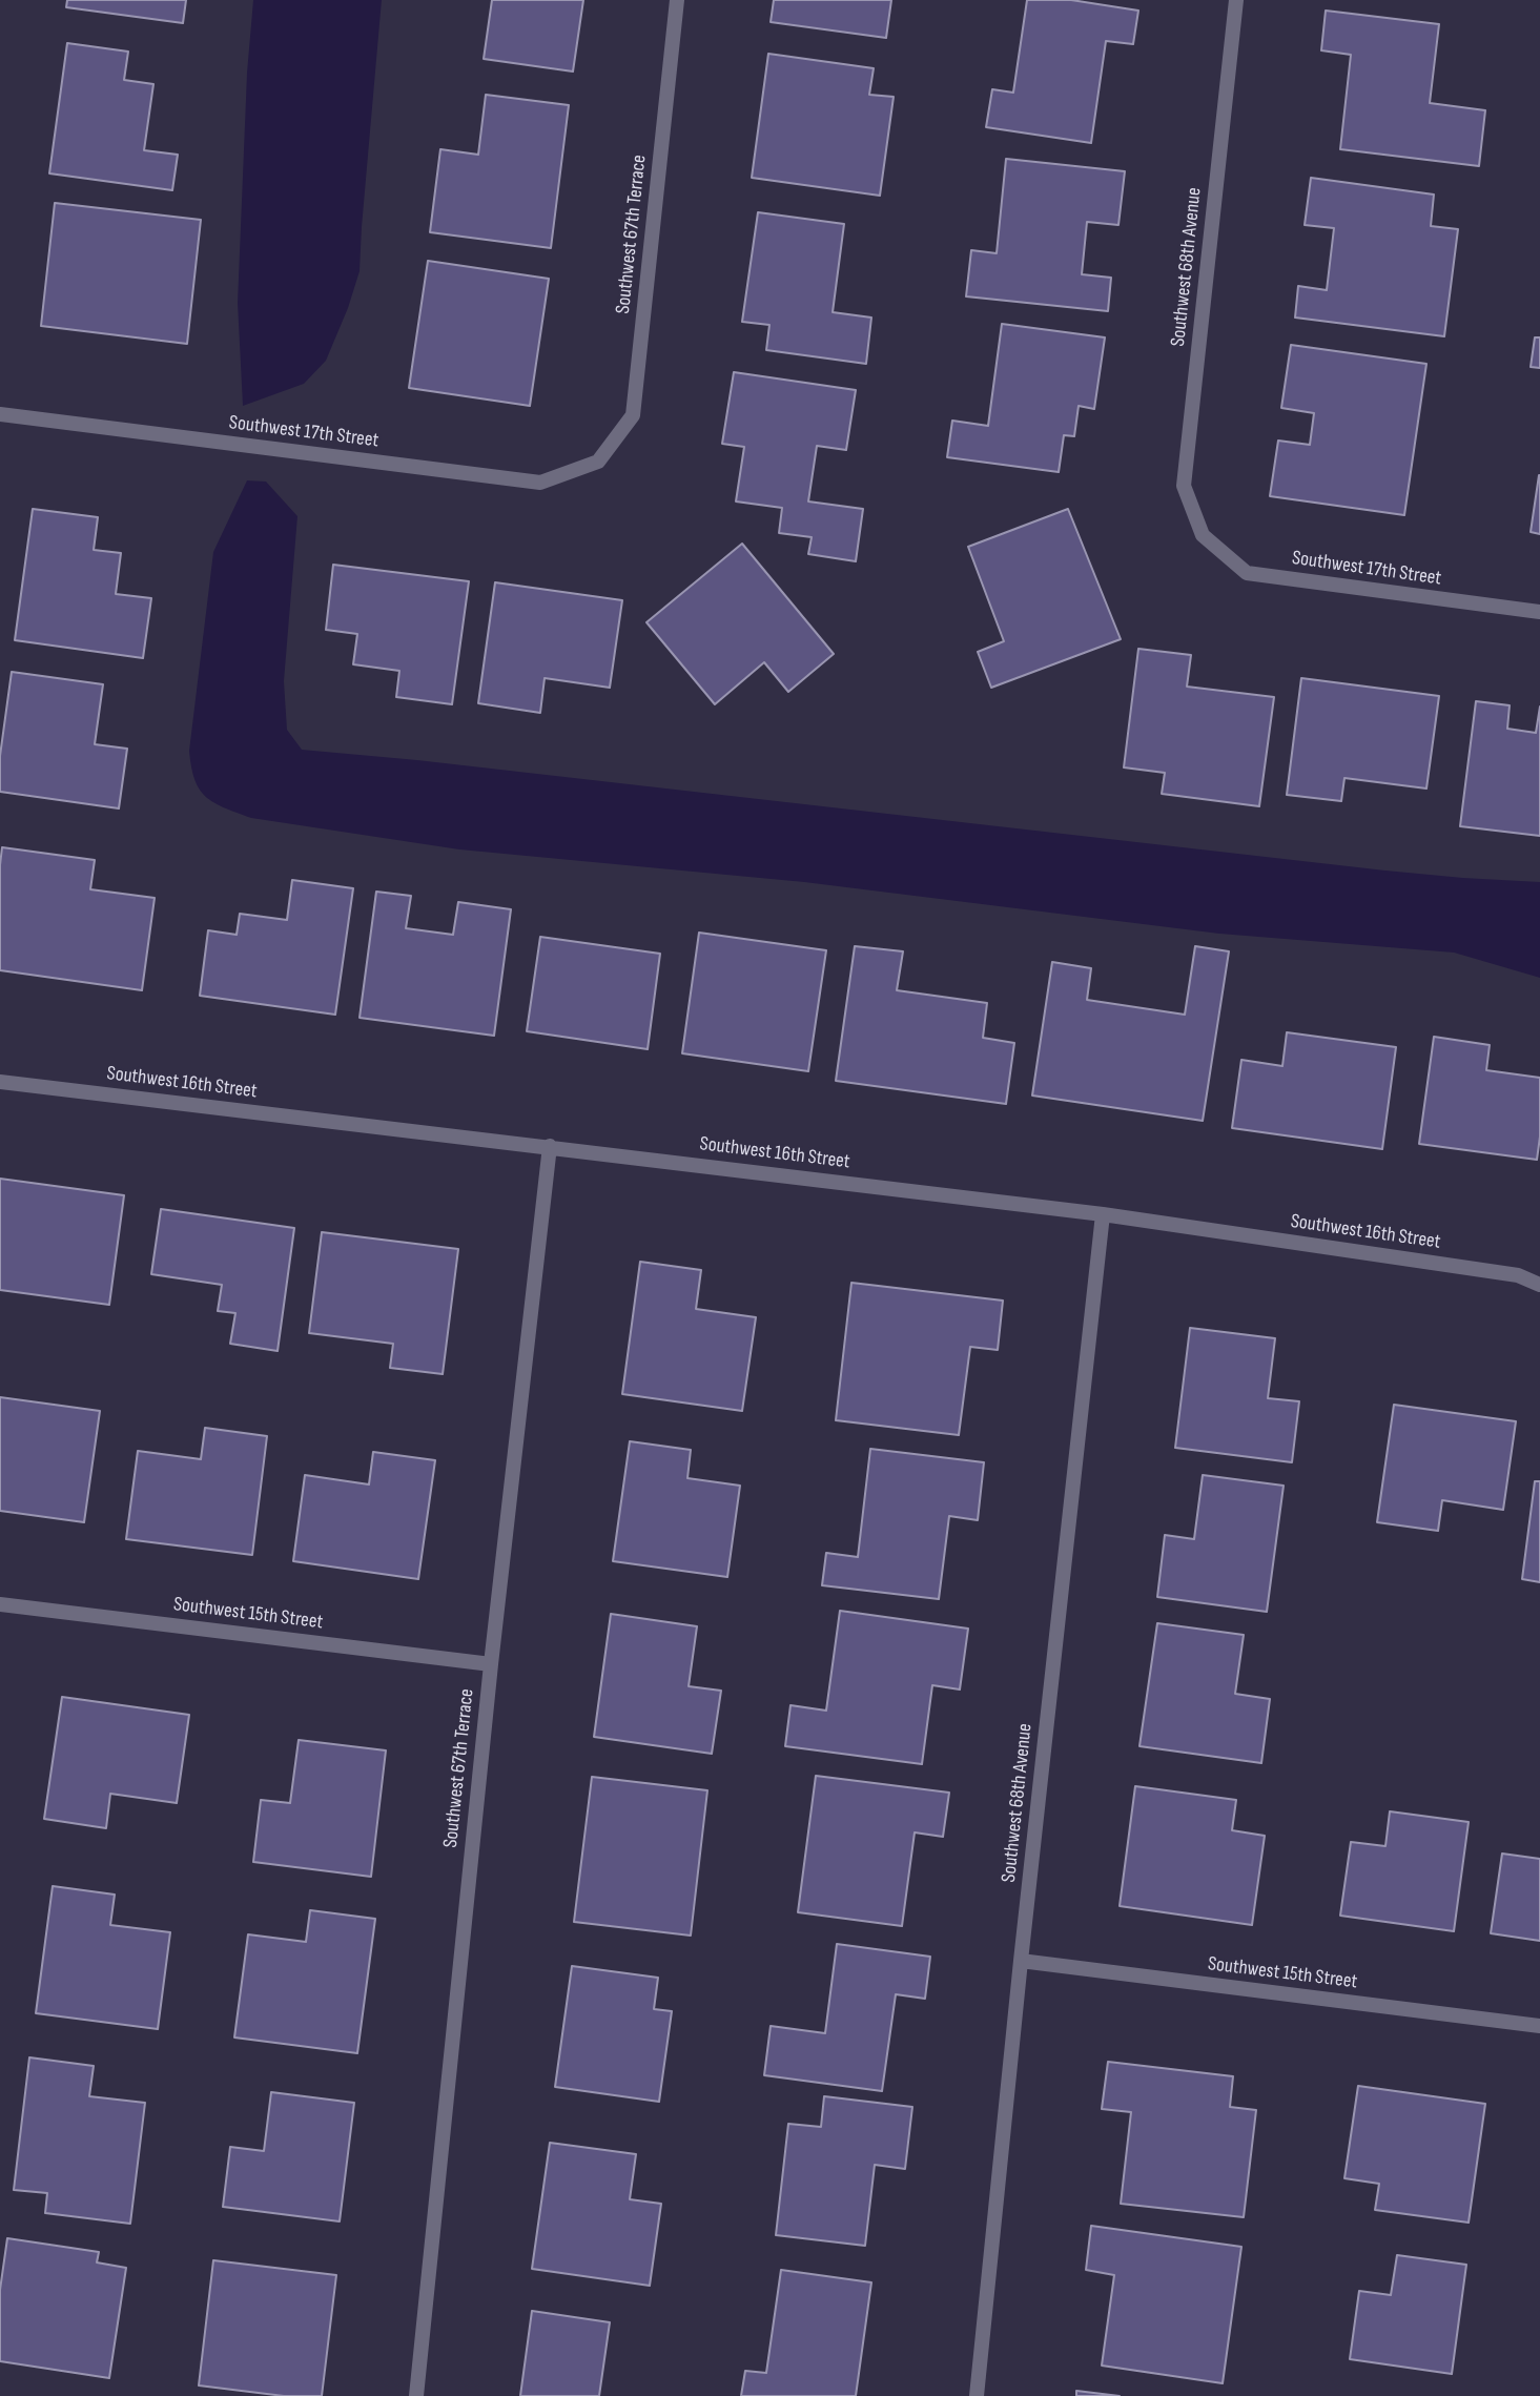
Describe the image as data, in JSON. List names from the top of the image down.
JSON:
{
  "streets": {
    "street": [
      "Southwest 67th Terrace",
      "Southwest 68th Avenue",
      "Southwest 17th Street",
      "Southwest 16th Street",
      "Southwest 15th Street"
    ]
  },
  "crossings": [
    ["Southwest 67th Terrace", "Southwest 17th Street"],
    ["Southwest 67th Terrace", "Southwest 16th Street"],
    ["Southwest 67th Terrace", "Southwest 15th Street"],
    ["Southwest 68th Avenue", "Southwest 17th Street"],
    ["Southwest 68th Avenue", "Southwest 16th Street"],
    ["Southwest 68th Avenue", "Southwest 15th Street"]
  ]
}
